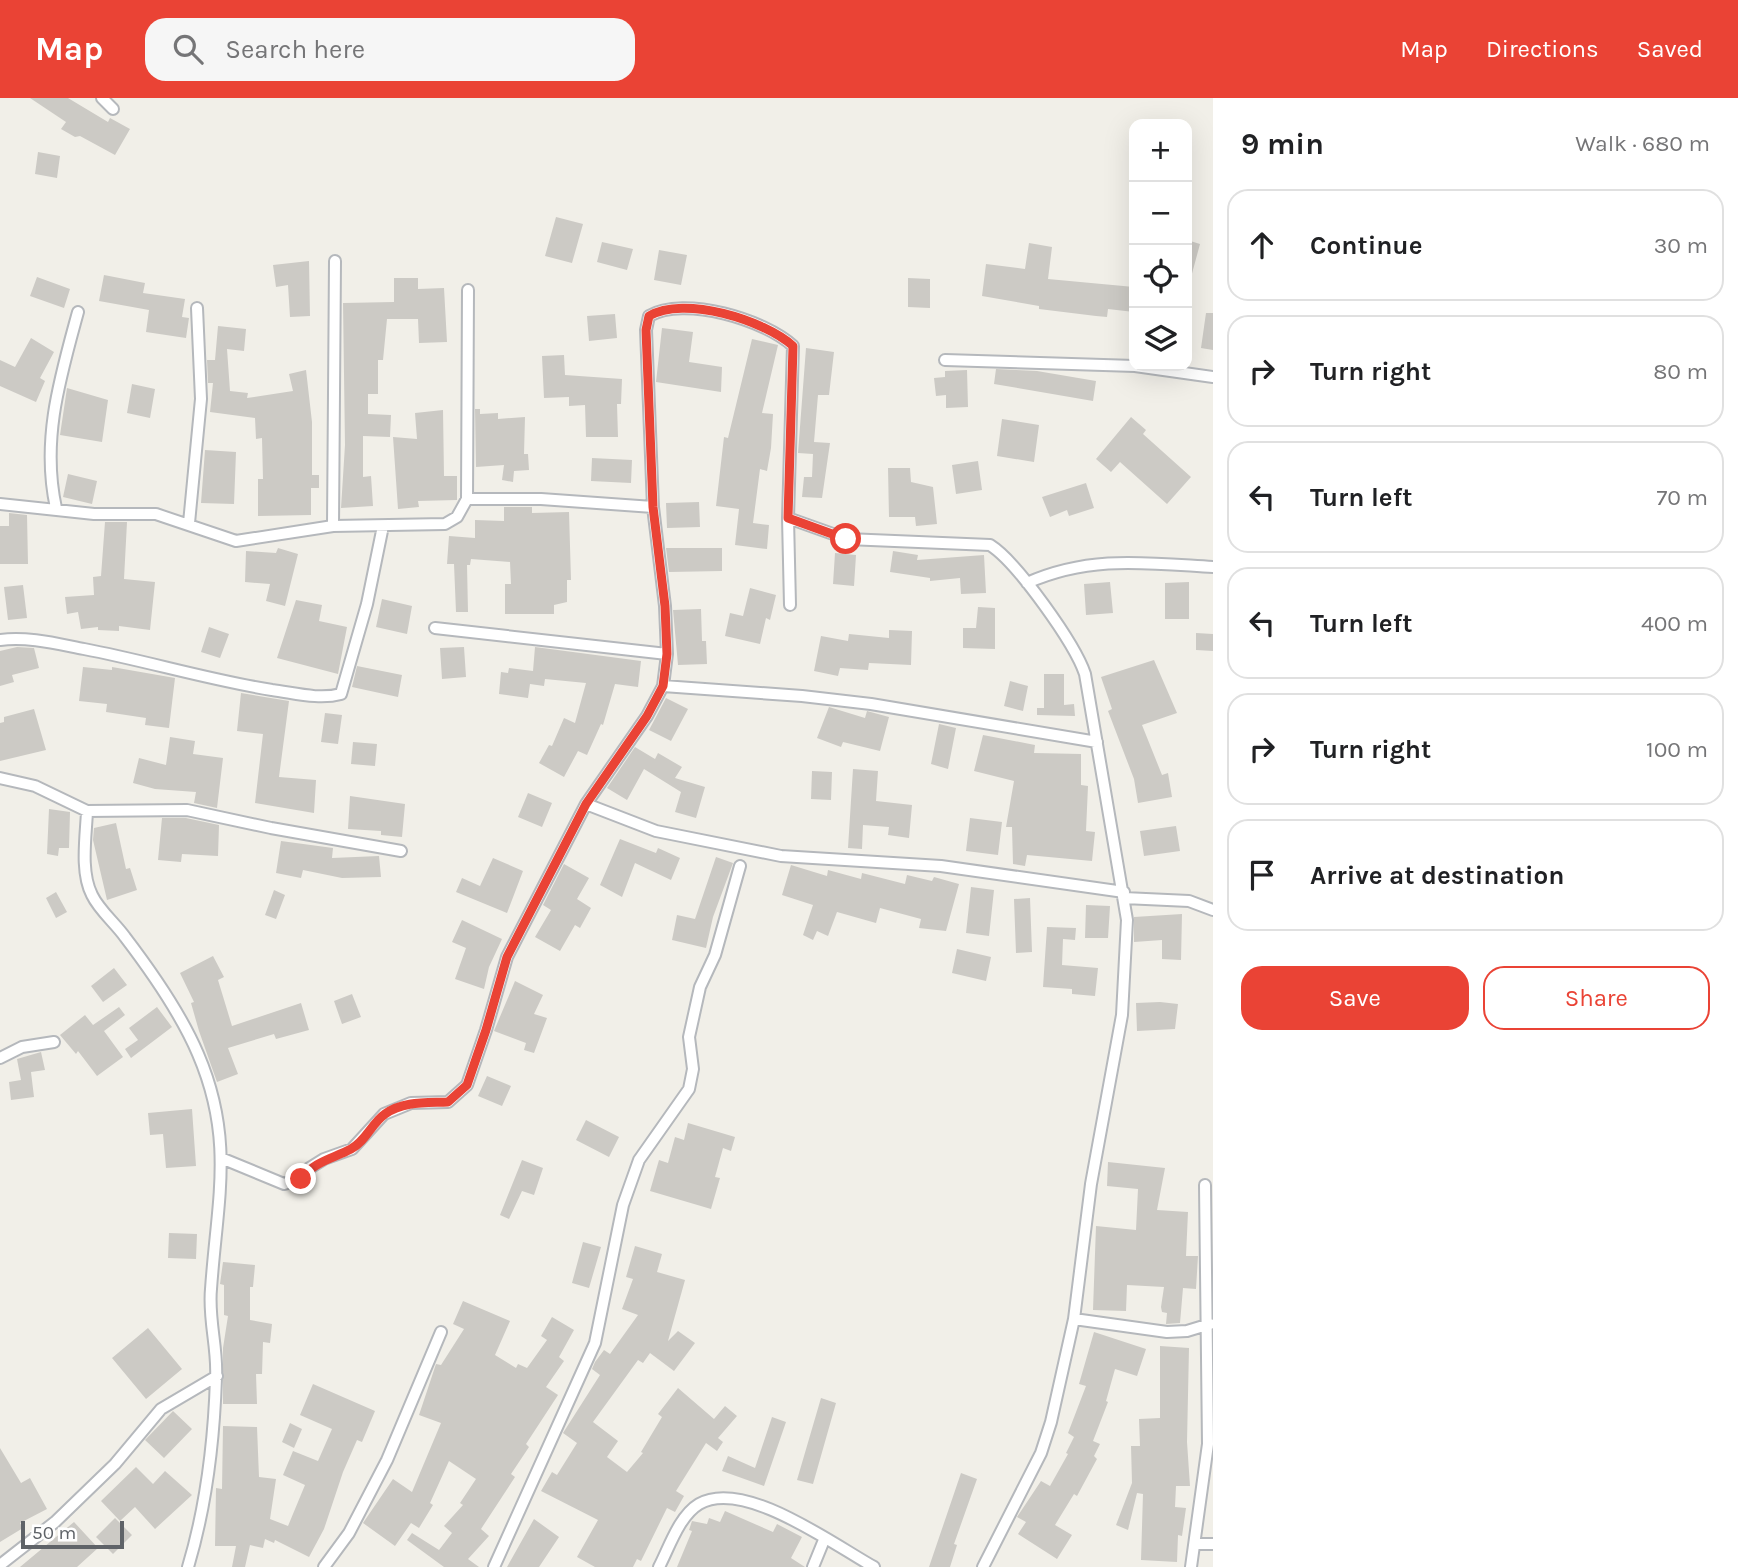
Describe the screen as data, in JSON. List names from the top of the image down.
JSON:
{
  "scale_bar": "50 m",
  "page": {
    "header": "Map",
    "search": "Search here",
    "nav": ["Map", "Directions", "Saved"],
    "heading": ["9 min", "Walk · 680 m"],
    "map_buttons": ["+", "−"],
    "list": [
      ["Continue", "30 m"],
      ["Turn right", "80 m"],
      ["Turn left", "70 m"],
      ["Turn left", "400 m"],
      ["Turn right", "100 m"],
      "Arrive at destination"
    ],
    "buttons": ["Save", "Share"],
    "scale": "50 m"
  }
}
